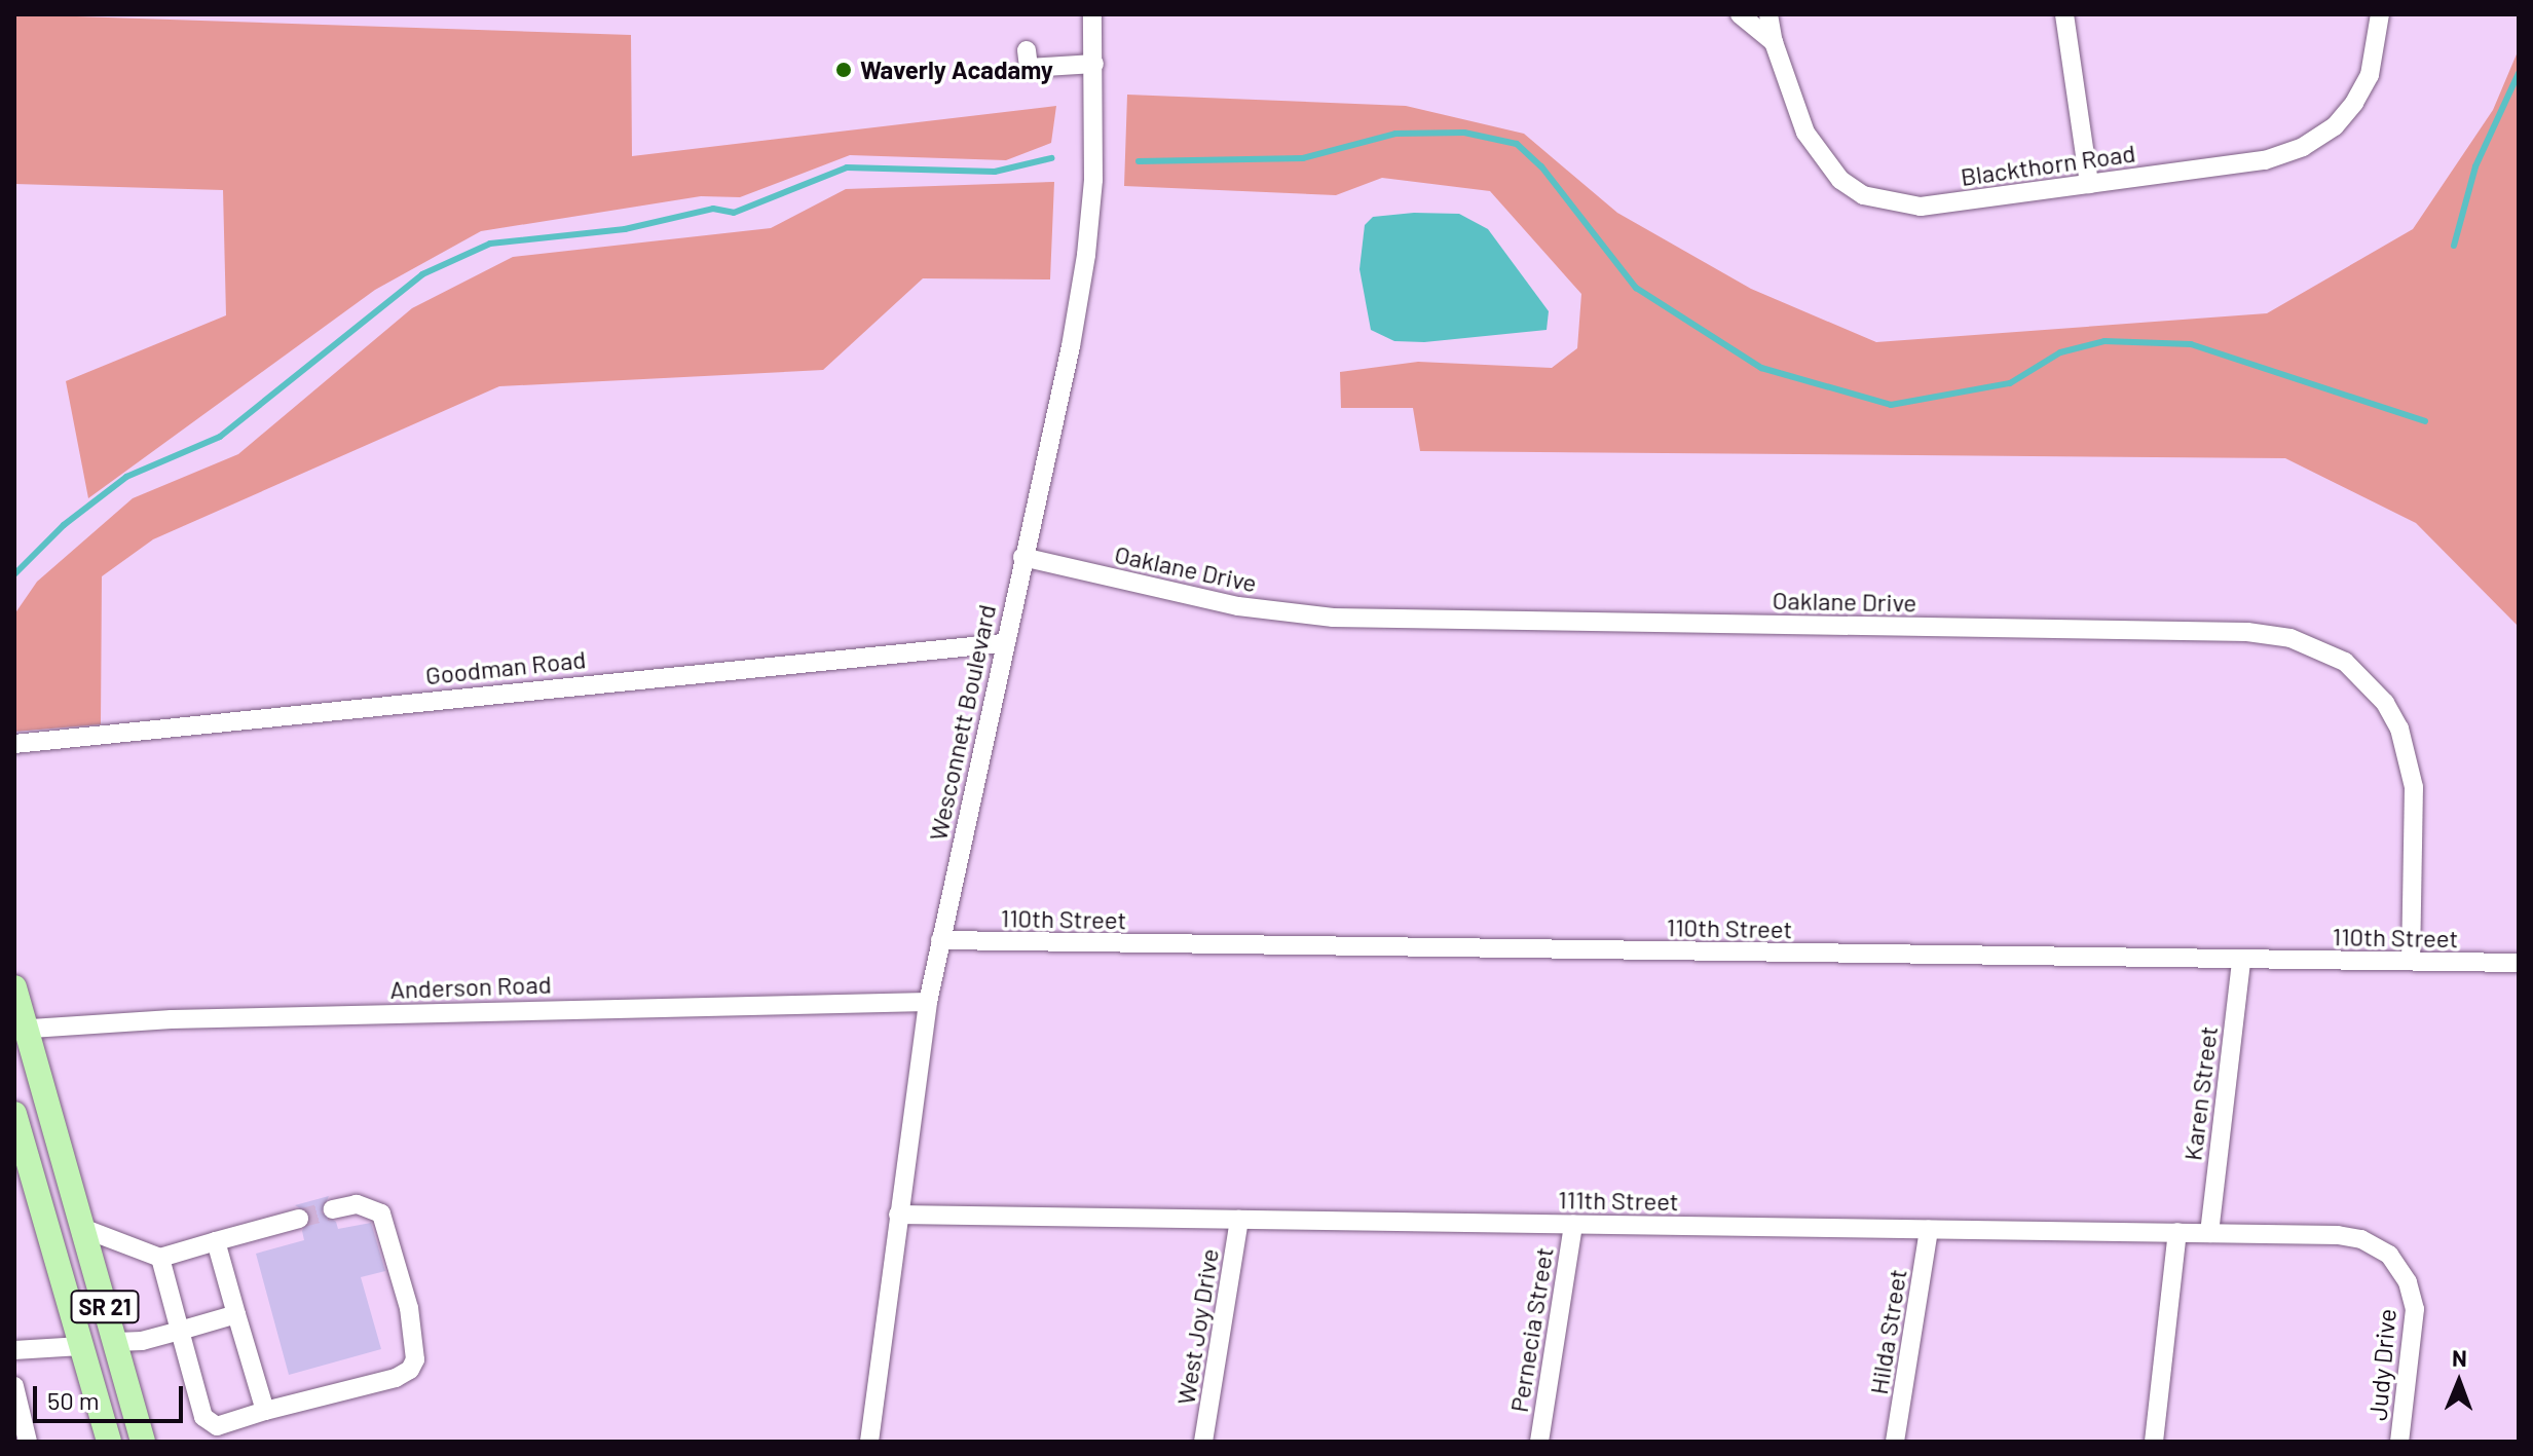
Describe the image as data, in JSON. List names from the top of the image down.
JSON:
{
  "streets": {
    "main road": ["SR 21"],
    "street": [
      "Blackthorn Road",
      "Oaklane Drive",
      "Goodman Road",
      "Wesconnett Boulevard",
      "110th Street",
      "Anderson Road",
      "Karen Street",
      "111th Street",
      "West Joy Drive",
      "Pernecia Street",
      "Hilda Street",
      "Judy Drive"
    ]
  },
  "crossings": [
    ["Oaklane Drive", "Wesconnett Boulevard"],
    ["Oaklane Drive", "110th Street"],
    ["Goodman Road", "Wesconnett Boulevard"],
    ["Wesconnett Boulevard", "110th Street"],
    ["Wesconnett Boulevard", "Anderson Road"],
    ["Wesconnett Boulevard", "111th Street"],
    ["110th Street", "Karen Street"],
    ["Anderson Road", "SR 21"],
    ["Karen Street", "111th Street"],
    ["111th Street", "West Joy Drive"],
    ["111th Street", "Pernecia Street"],
    ["111th Street", "Hilda Street"],
    ["111th Street", "Judy Drive"]
  ],
  "places": ["Waverly Acadamy"],
  "scale_bar": "50 m",
  "north": "top"
}
